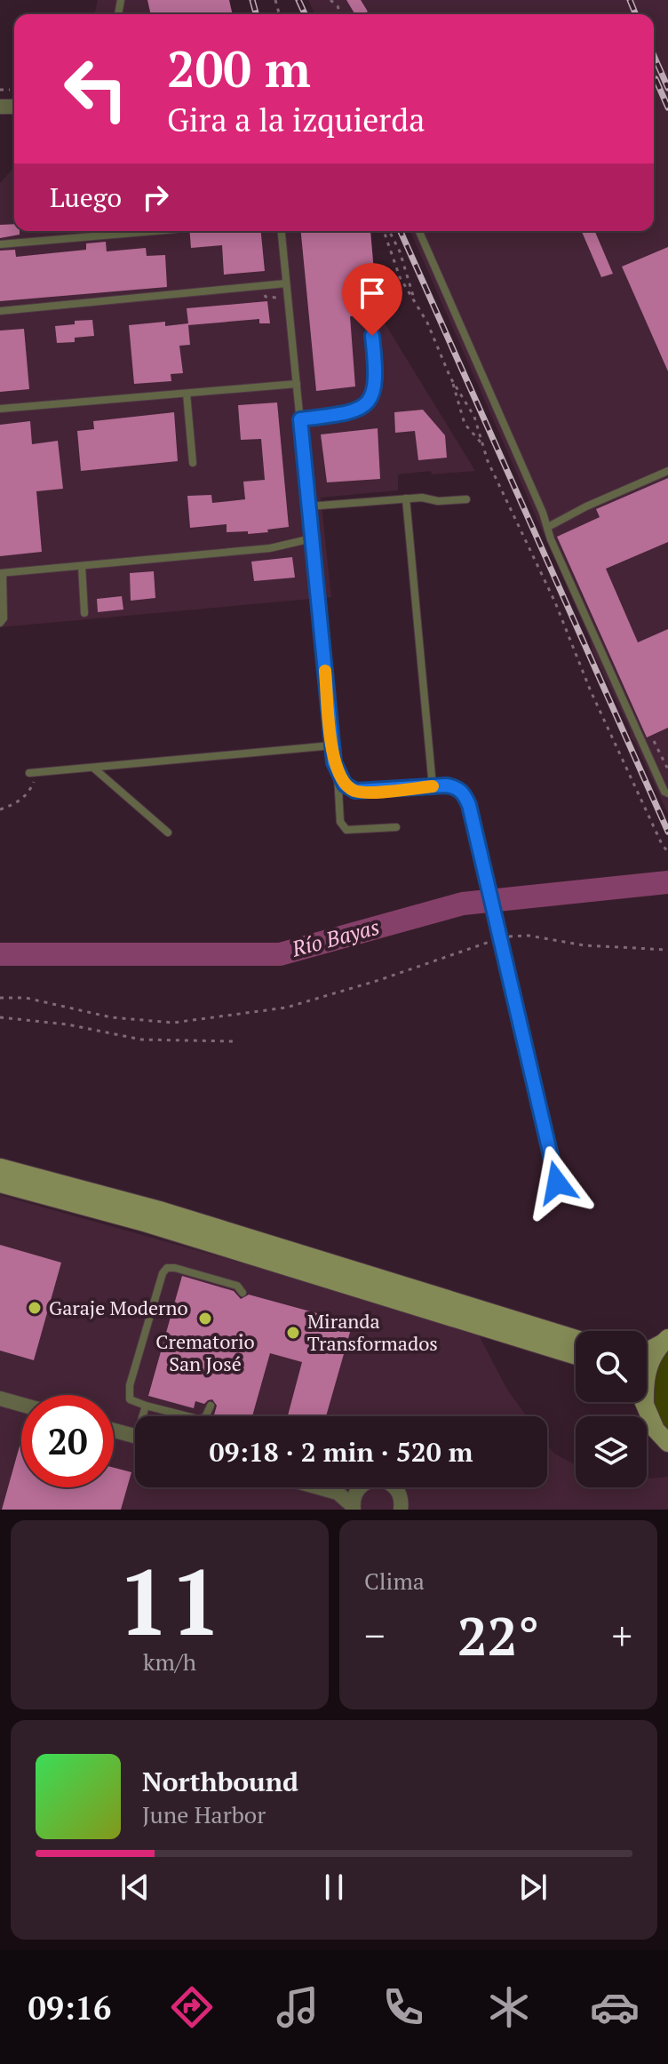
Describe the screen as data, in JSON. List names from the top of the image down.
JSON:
{
  "water": ["Río Bayas"],
  "places": ["Garaje Moderno", "Crematorio San José", "Miranda Transformados"],
  "page": {
    "turn": ["200 m", "Gira a la izquierda"],
    "then": "Luego",
    "limit": "20",
    "trip": "09:18 · 2 min · 520 m",
    "tile": [
      ["11", "km/h"],
      "Clima"
    ],
    "heat": ["−", "22°", "+"],
    "song": ["Northbound", "June Harbor"],
    "tabs": "09:16"
  }
}
